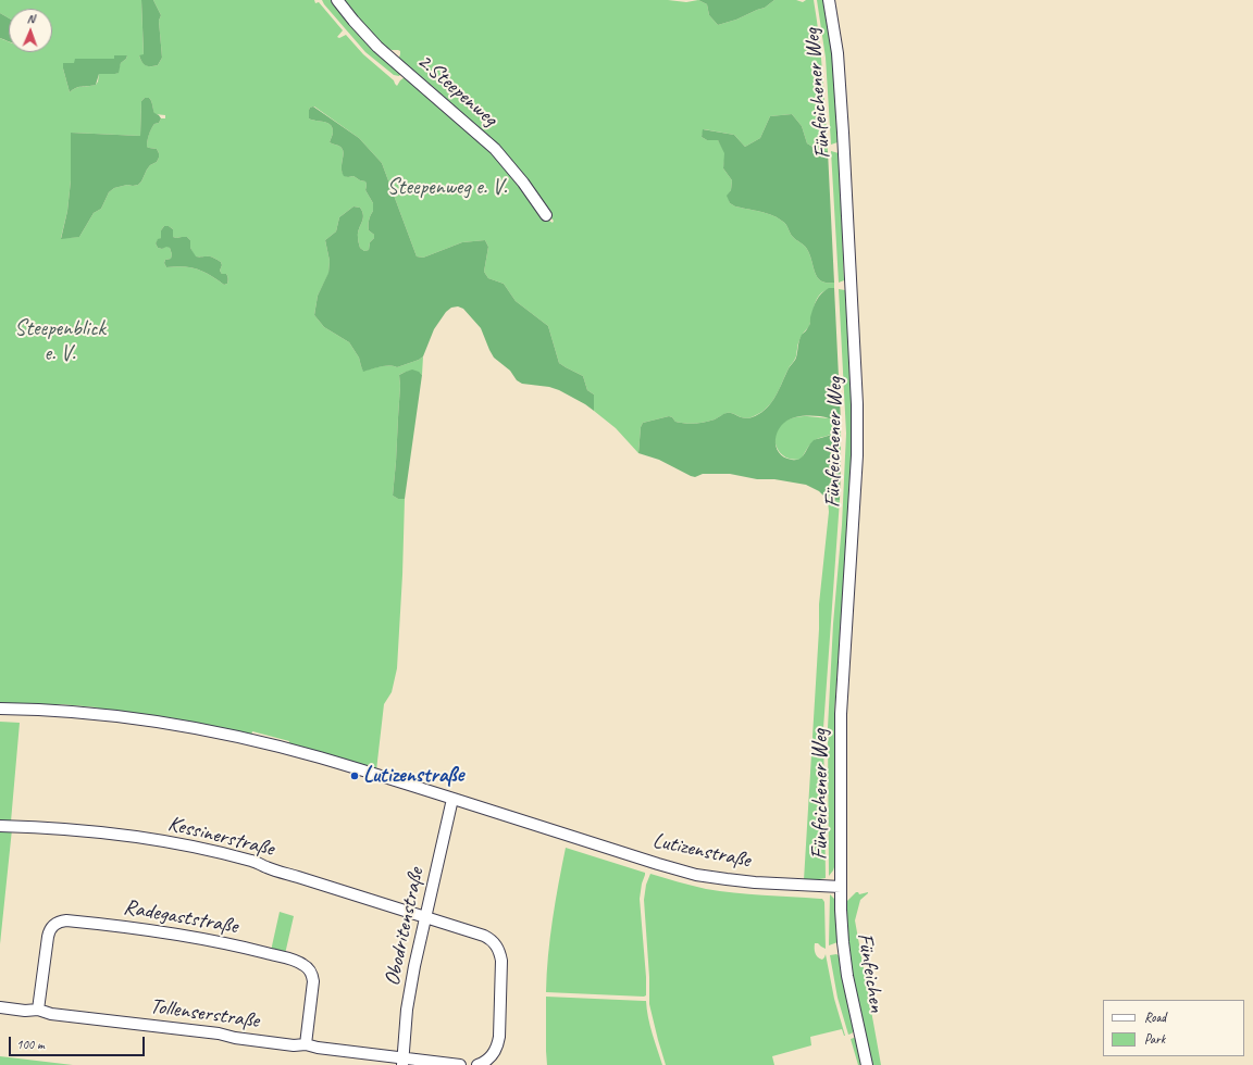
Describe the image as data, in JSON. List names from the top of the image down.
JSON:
{
  "streets": {
    "street": [
      "2.Steepenweg",
      "Fünfeichener Weg",
      "Kessinerstraße",
      "Lutizenstraße",
      "Radegaststraße",
      "Obodritenstraße",
      "Fünfeichen",
      "Tollenserstraße"
    ]
  },
  "crossings": [
    ["Fünfeichener Weg", "Lutizenstraße"],
    ["Fünfeichener Weg", "Fünfeichen"],
    ["Kessinerstraße", "Obodritenstraße"],
    ["Lutizenstraße", "Obodritenstraße"],
    ["Lutizenstraße", "Fünfeichen"],
    ["Radegaststraße", "Tollenserstraße"],
    ["Obodritenstraße", "Tollenserstraße"]
  ],
  "parks": ["Steepenweg e. V.", "Steepenblick e. V."],
  "places": ["Lutizenstraße"],
  "legend": ["Road", "Park"],
  "scale_bar": "100 m",
  "north": "top"
}
